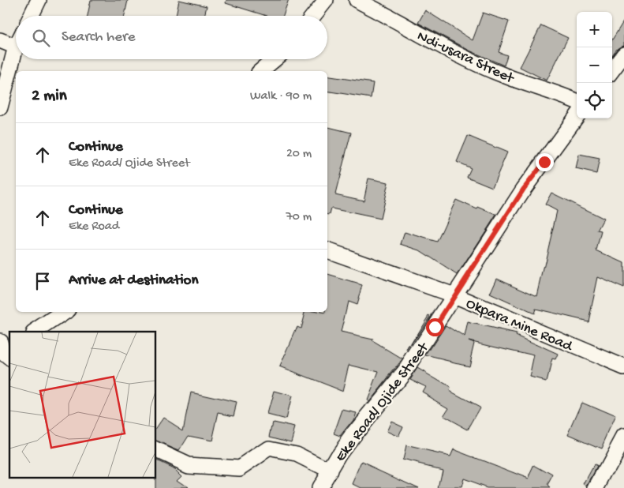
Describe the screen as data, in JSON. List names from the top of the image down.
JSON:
{
  "streets": {
    "street": ["Ndi-usara Street", "Okpara Mine Road", "Eke Road/ Ojide Street"]
  },
  "crossings": [
    ["Okpara Mine Road", "Eke Road/ Ojide Street"]
  ],
  "page": {
    "map_buttons": ["+", "−"],
    "search": "Search here",
    "heading": ["2 min", "Walk · 90 m"],
    "list": [
      ["Continue", "Eke Road/ Ojide Street", "20 m"],
      ["Continue", "Eke Road", "70 m"],
      "Arrive at destination"
    ]
  }
}
